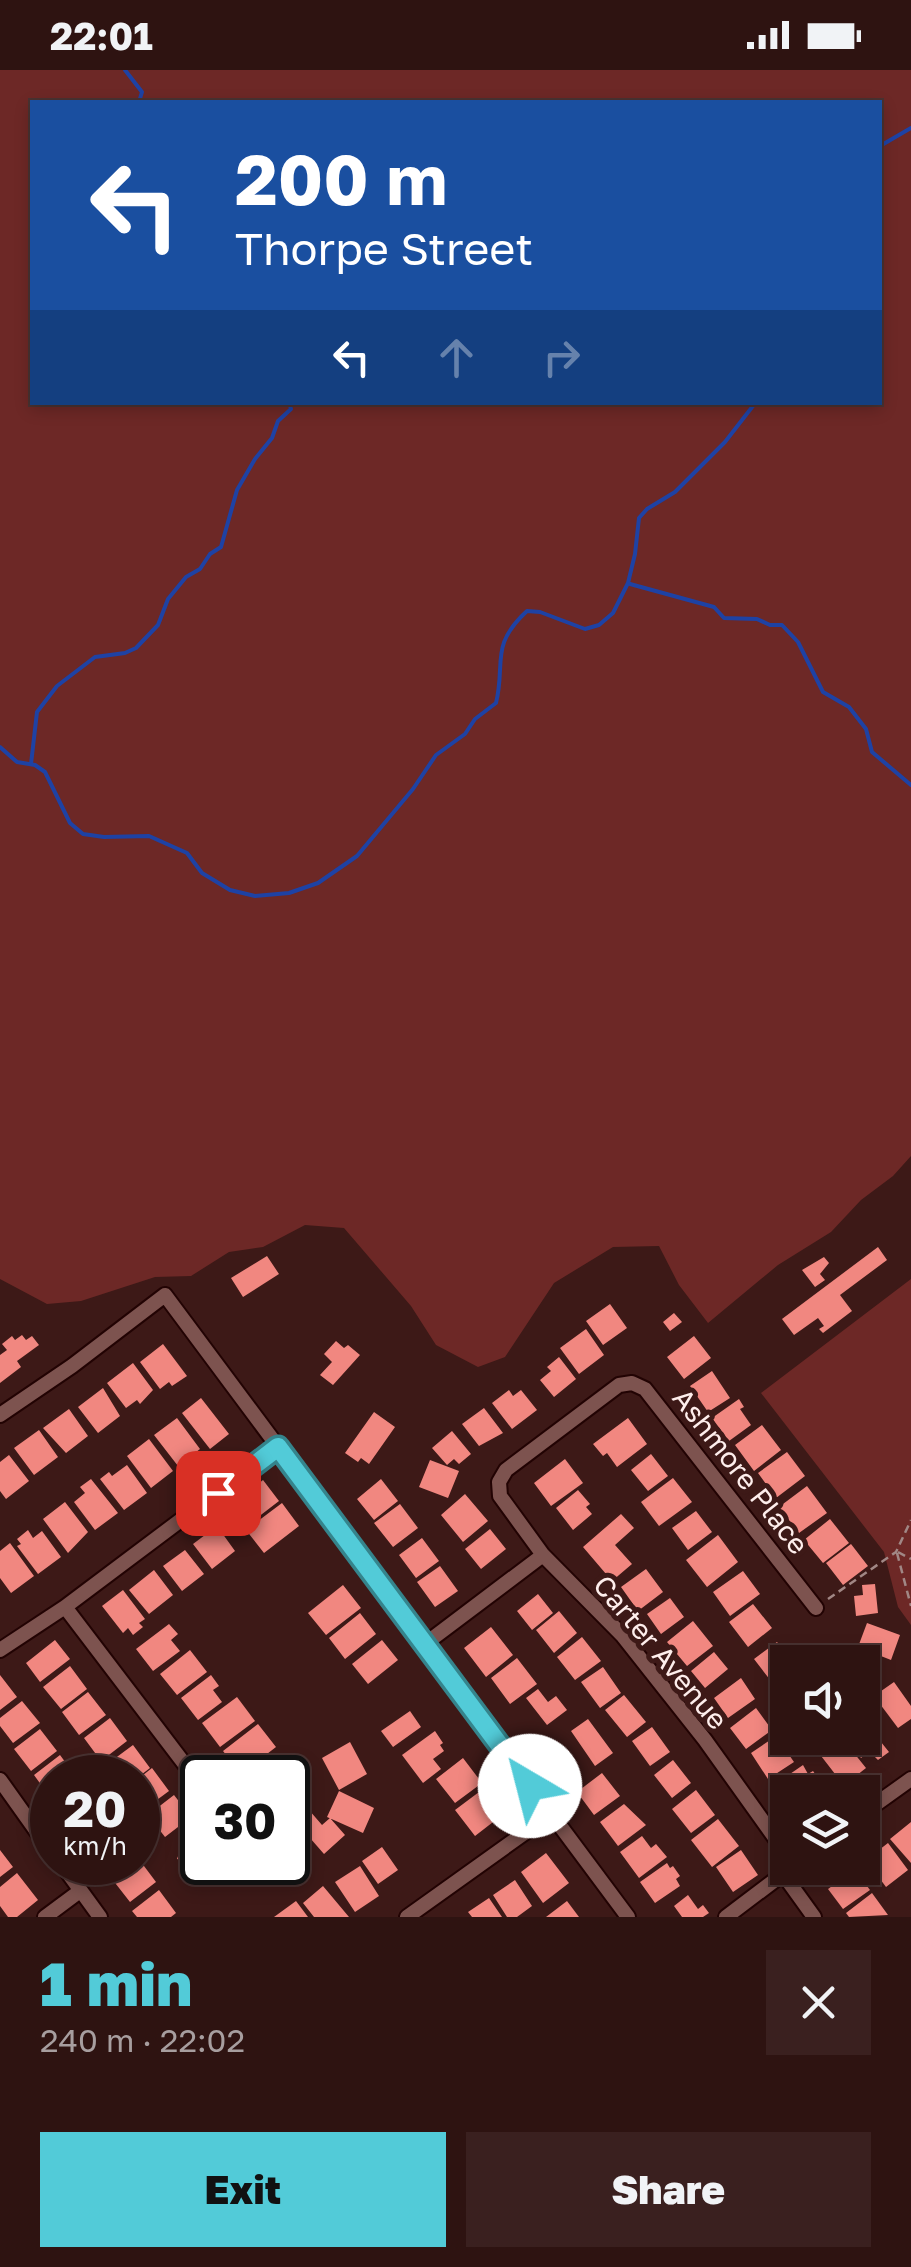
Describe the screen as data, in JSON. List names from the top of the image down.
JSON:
{
  "streets": {
    "street": ["Ashmore Place", "Carter Avenue"]
  },
  "crossings": [
    ["Ashmore Place", "Carter Avenue"]
  ],
  "page": {
    "status": "22:01",
    "turn": ["200 m", "Thorpe Street"],
    "speed": "20 km/h",
    "limit": "30",
    "heading": ["1 min", "240 m · 22:02"],
    "buttons": ["Exit", "Share"]
  }
}
